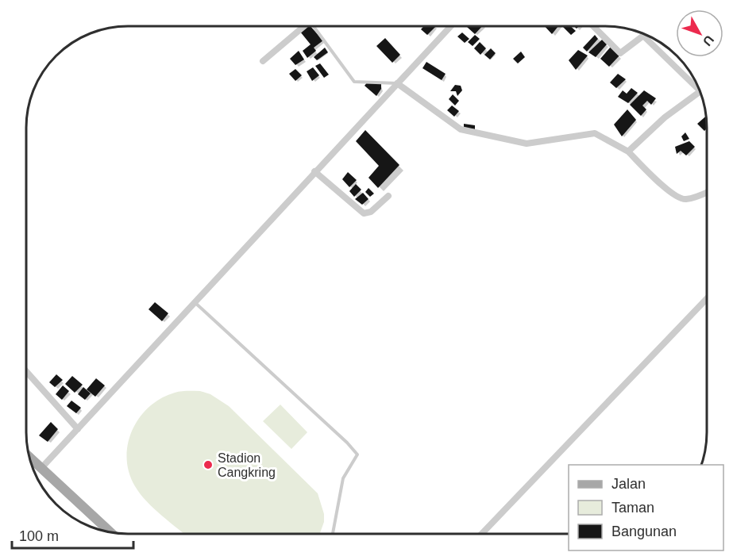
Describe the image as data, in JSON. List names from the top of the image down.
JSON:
{
  "places": ["Stadion Cangkring"],
  "legend": ["Jalan", "Taman", "Bangunan"],
  "scale_bar": "100 m",
  "north": "bottom right"
}
